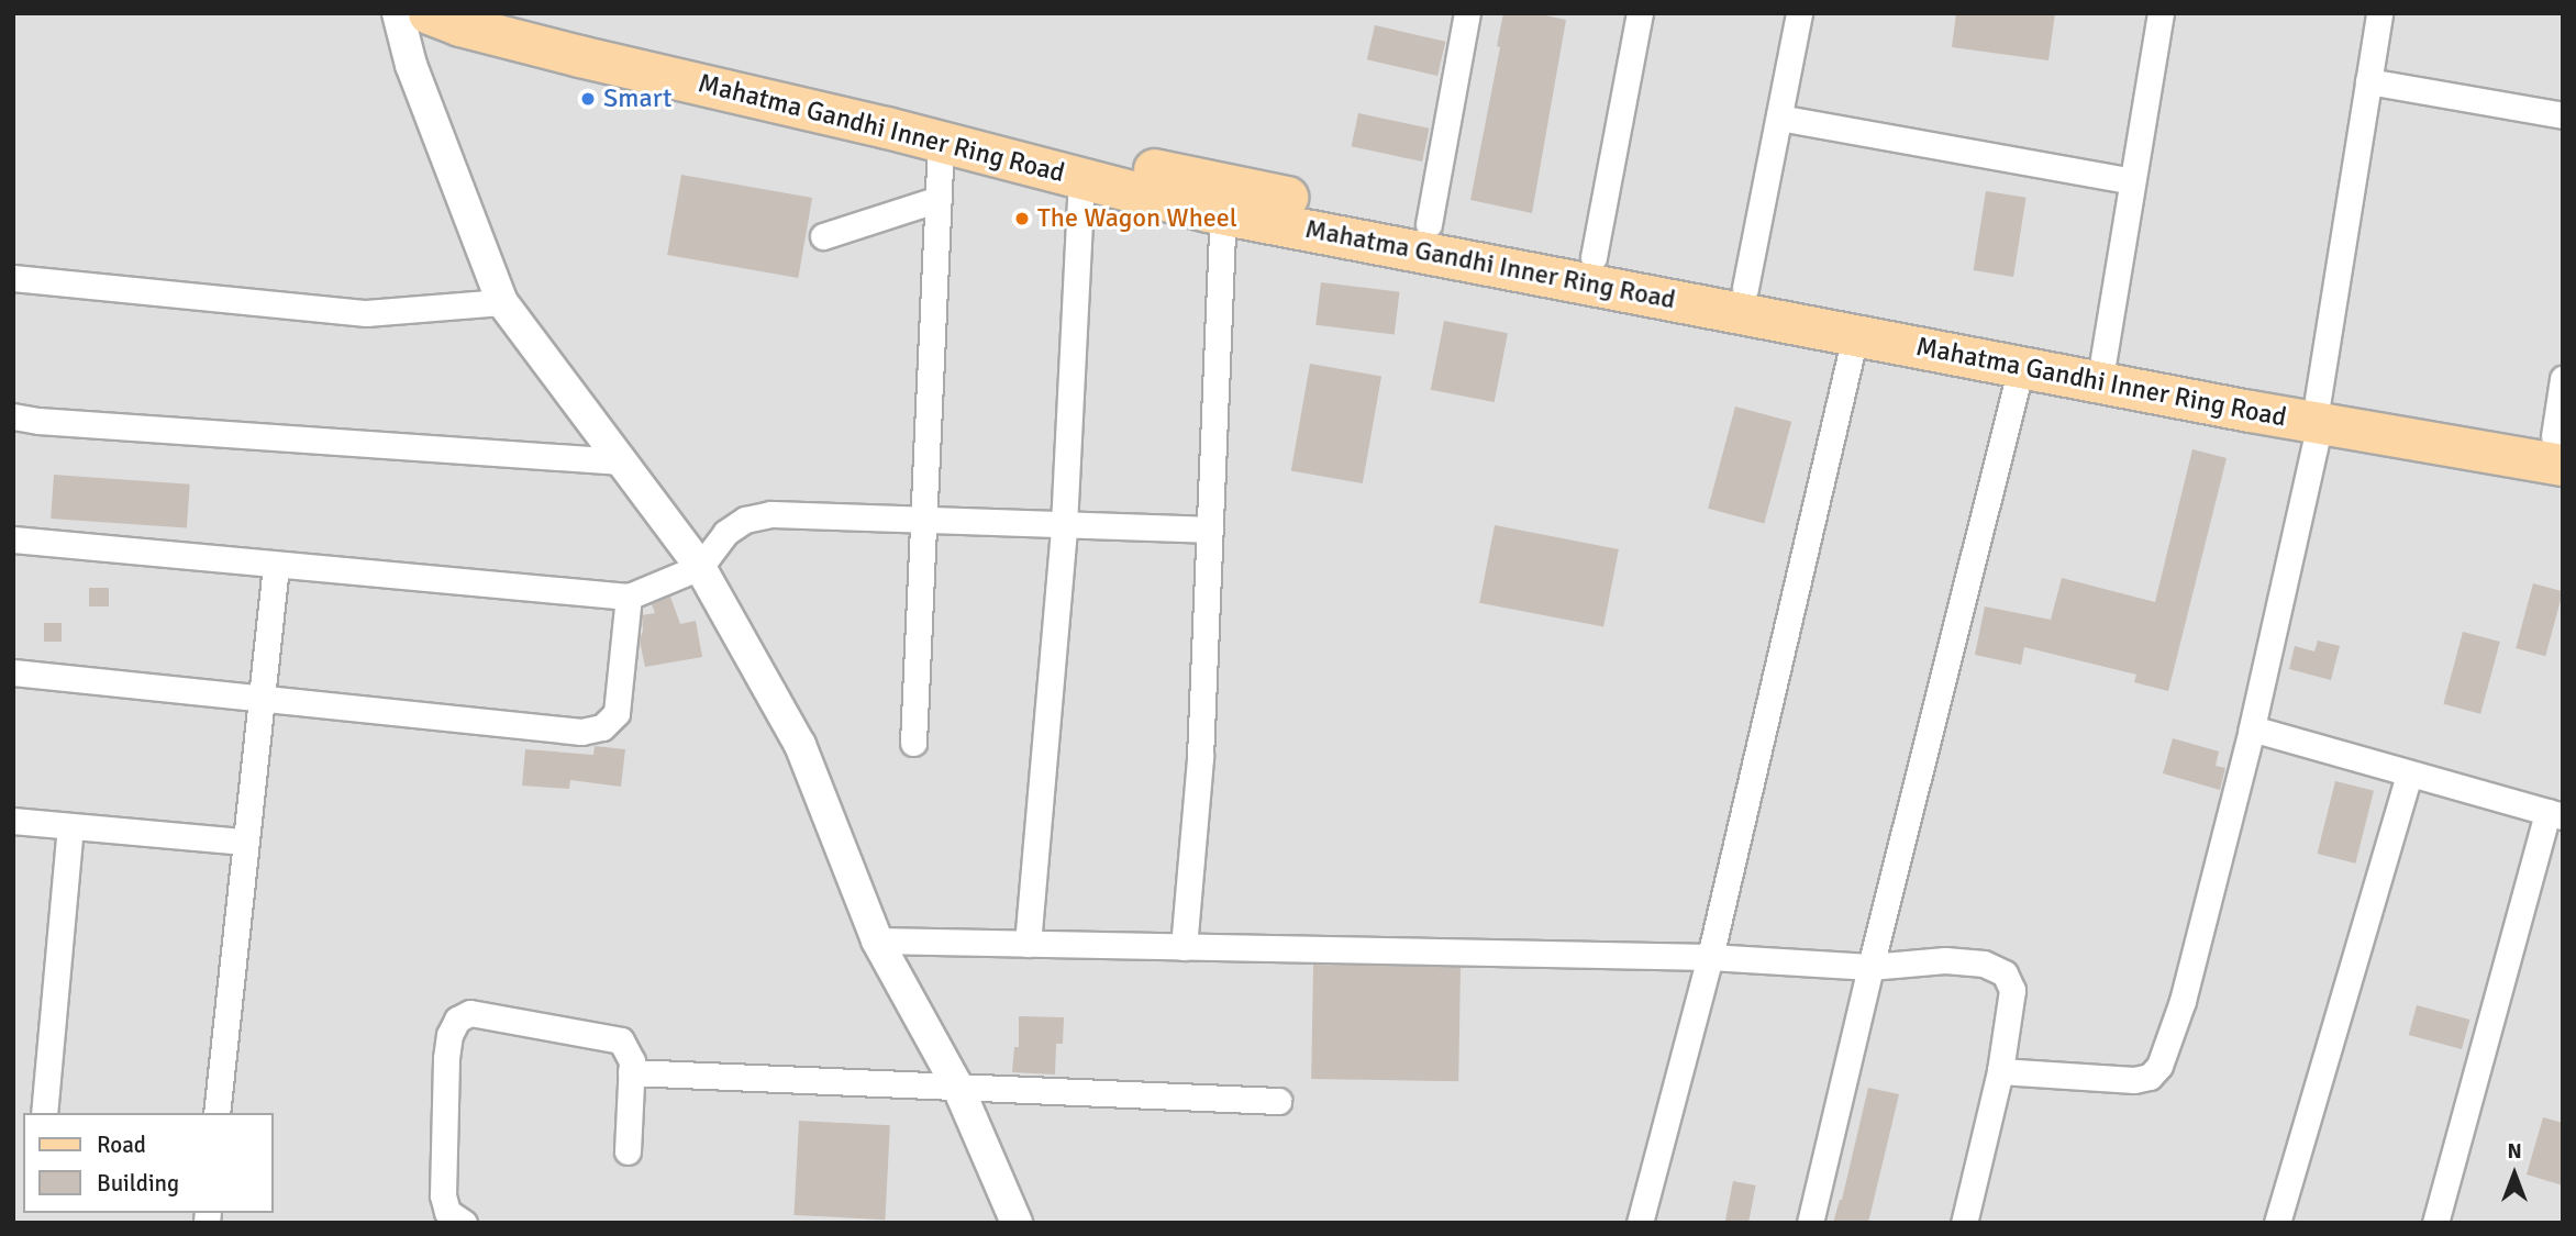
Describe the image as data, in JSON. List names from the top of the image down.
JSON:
{
  "streets": {
    "main road": ["Mahatma Gandhi Inner Ring Road"]
  },
  "places": ["Smart", "The Wagon Wheel"],
  "legend": ["Road", "Building"],
  "north": "top"
}
